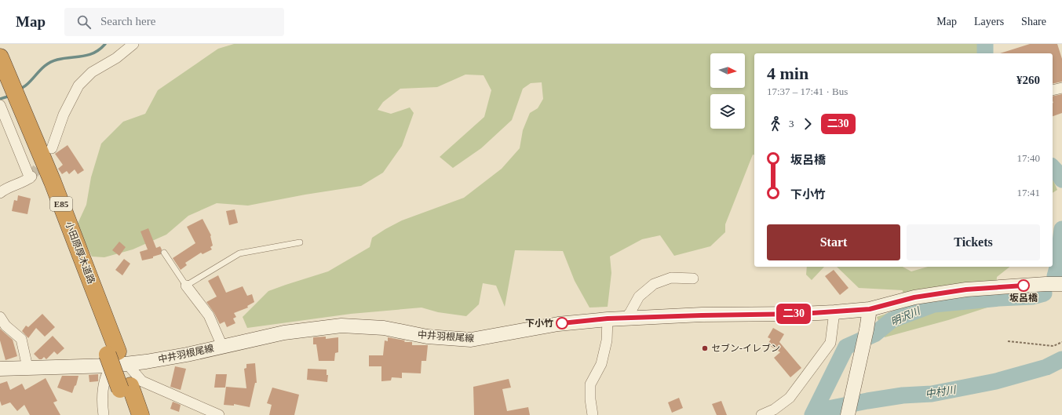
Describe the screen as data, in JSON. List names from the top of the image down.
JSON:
{
  "streets": {
    "highway": ["E85", "小田原厚木道路"],
    "main road": ["中井羽根尾線"]
  },
  "crossings": [
    ["小田原厚木道路", "中井羽根尾線"]
  ],
  "water": ["明沢川", "中村川"],
  "places": ["坂呂橋", "下小竹", "セブン-イレブン"],
  "lines": ["bus line 二30"],
  "north": "right",
  "page": {
    "header": "Map",
    "search": "Search here",
    "nav": ["Map", "Layers", "Share"],
    "on_map": "二30",
    "heading": ["4 min", "17:37 – 17:41 · Bus", "¥260"],
    "legs": ["3", "二30"],
    "list": [
      {
        "name": "坂呂橋",
        "value": "17:40"
      },
      {
        "name": "下小竹",
        "value": "17:41"
      }
    ],
    "buttons": ["Start", "Tickets"]
  }
}
